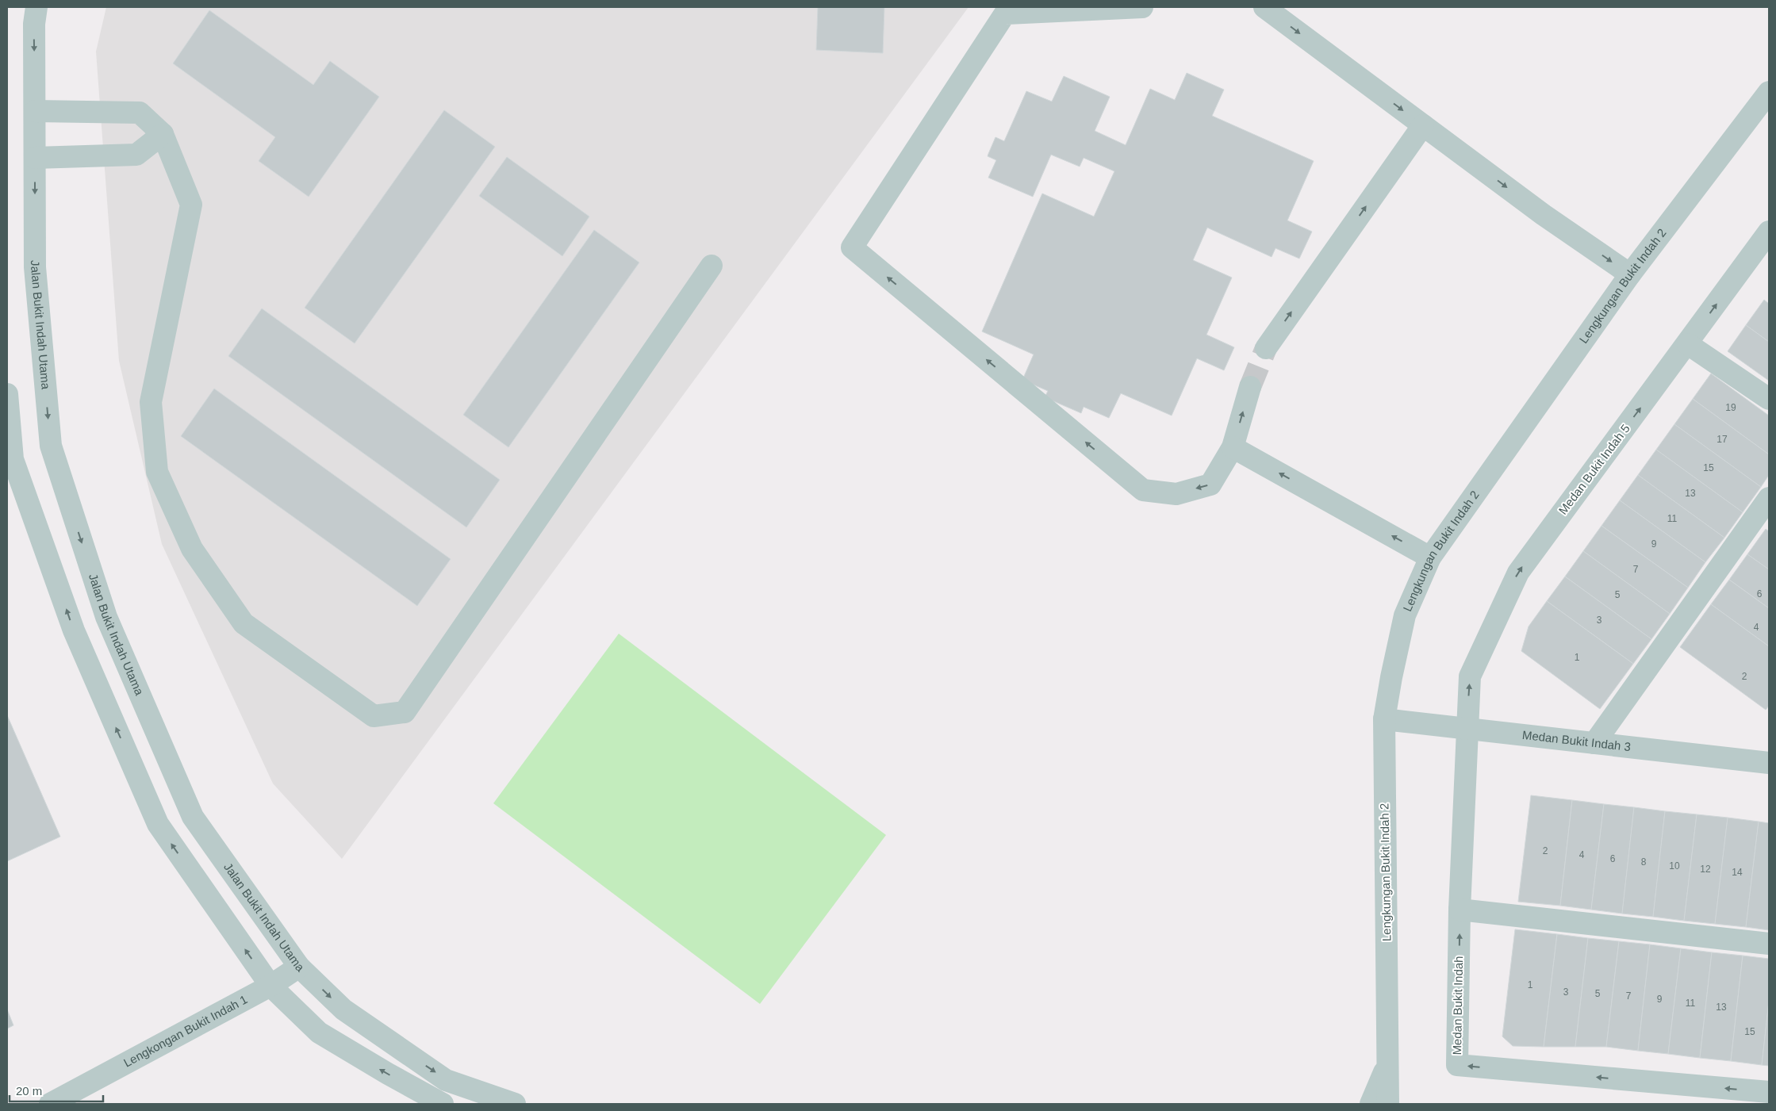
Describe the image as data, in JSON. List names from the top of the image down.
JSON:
{
  "streets": {
    "street": [
      "Lengkungan Bukit Indah 2",
      "Jalan Bukit Indah Utama",
      "Medan Bukit Indah 5",
      "Medan Bukit Indah 3",
      "Medan Bukit Indah",
      "Lengkongan Bukit Indah 1"
    ]
  },
  "crossings": [
    ["Lengkungan Bukit Indah 2", "Medan Bukit Indah 3"],
    ["Jalan Bukit Indah Utama", "Lengkongan Bukit Indah 1"],
    ["Medan Bukit Indah 5", "Medan Bukit Indah 3"],
    ["Medan Bukit Indah 5", "Medan Bukit Indah"],
    ["Medan Bukit Indah 3", "Medan Bukit Indah"]
  ],
  "house_numbers": [
    "19",
    "17",
    "15",
    "13",
    "11",
    "9",
    "7",
    "6",
    "5",
    "3",
    "4",
    "1",
    "2",
    "2",
    "4",
    "6",
    "8",
    "10",
    "12",
    "14",
    "1",
    "3",
    "5",
    "7",
    "9",
    "11",
    "13",
    "15"
  ],
  "scale_bar": "20 m"
}
